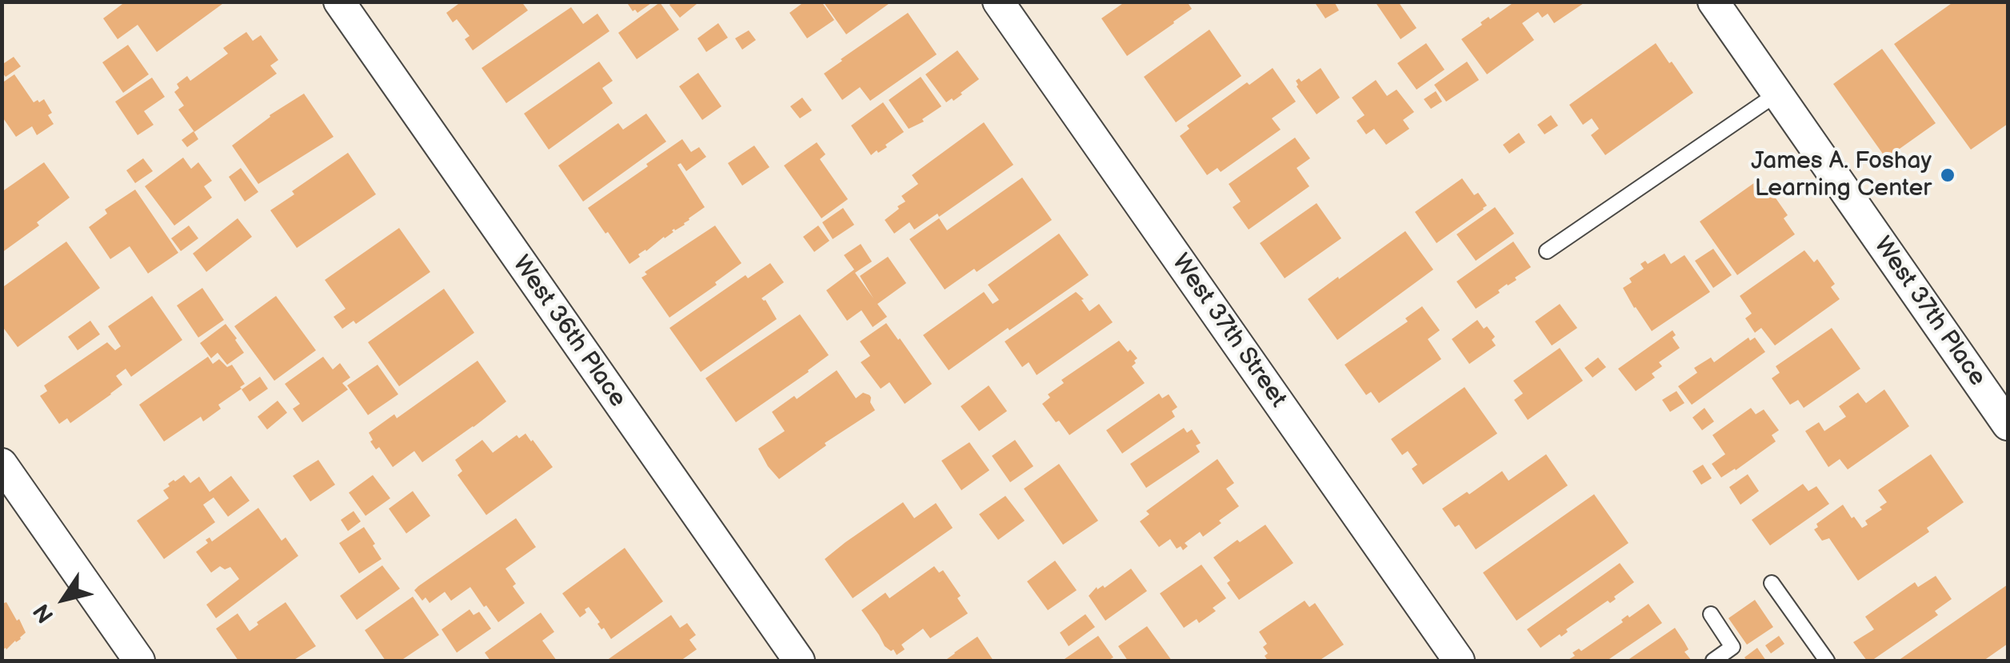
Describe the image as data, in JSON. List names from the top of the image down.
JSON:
{
  "streets": {
    "street": ["West 37th Place", "West 37th Street", "West 36th Place"]
  },
  "places": ["James A. Foshay Learning Center"],
  "north": "bottom left"
}
